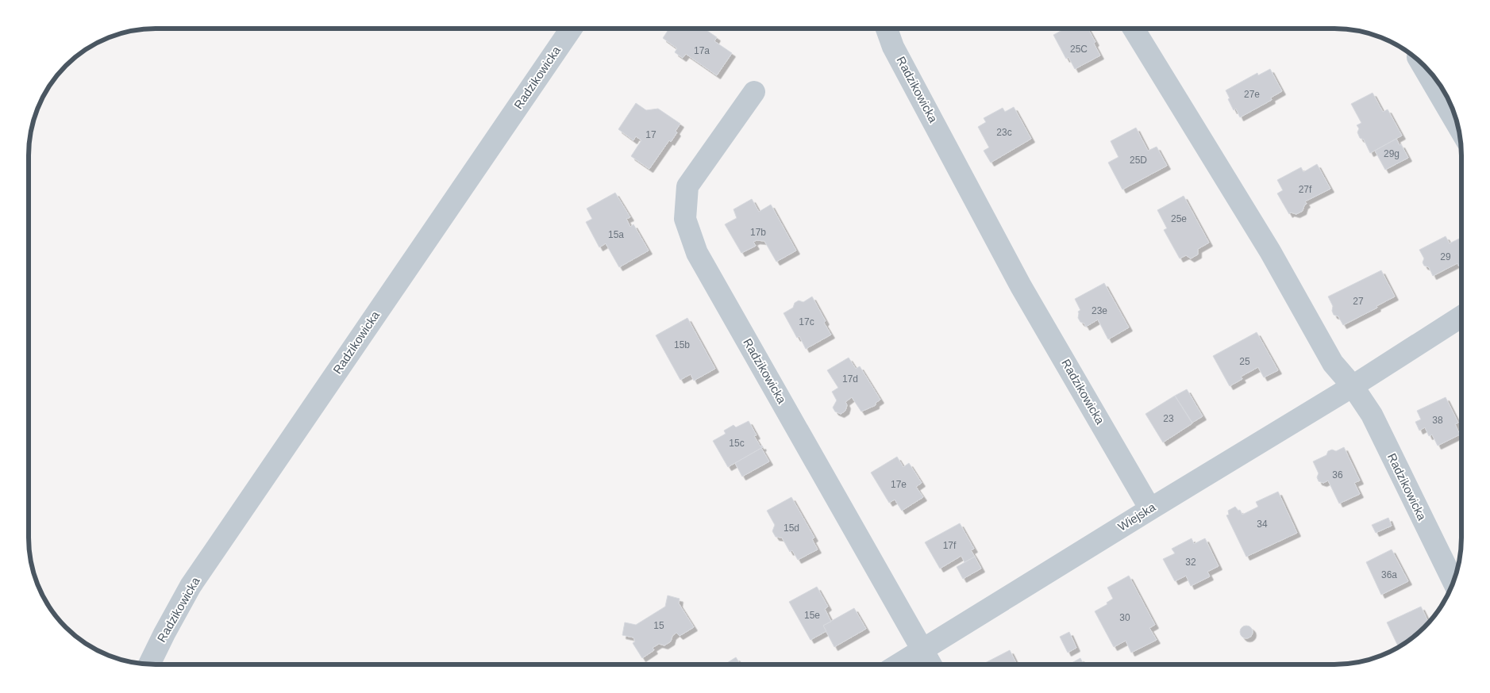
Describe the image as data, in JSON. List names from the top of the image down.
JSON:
{
  "streets": {
    "street": ["Radzikowicka", "Wiejska"]
  },
  "crossings": [
    ["Radzikowicka", "Wiejska"]
  ],
  "house_numbers": [
    "25C",
    "17a",
    "27e",
    "23c",
    "17",
    "29g",
    "25D",
    "27f",
    "25e",
    "17b",
    "15a",
    "29",
    "27",
    "23e",
    "17c",
    "15b",
    "25",
    "17d",
    "23",
    "38",
    "15c",
    "36",
    "17e",
    "34",
    "15d",
    "17f",
    "32",
    "36a",
    "15e",
    "30",
    "15"
  ]
}
